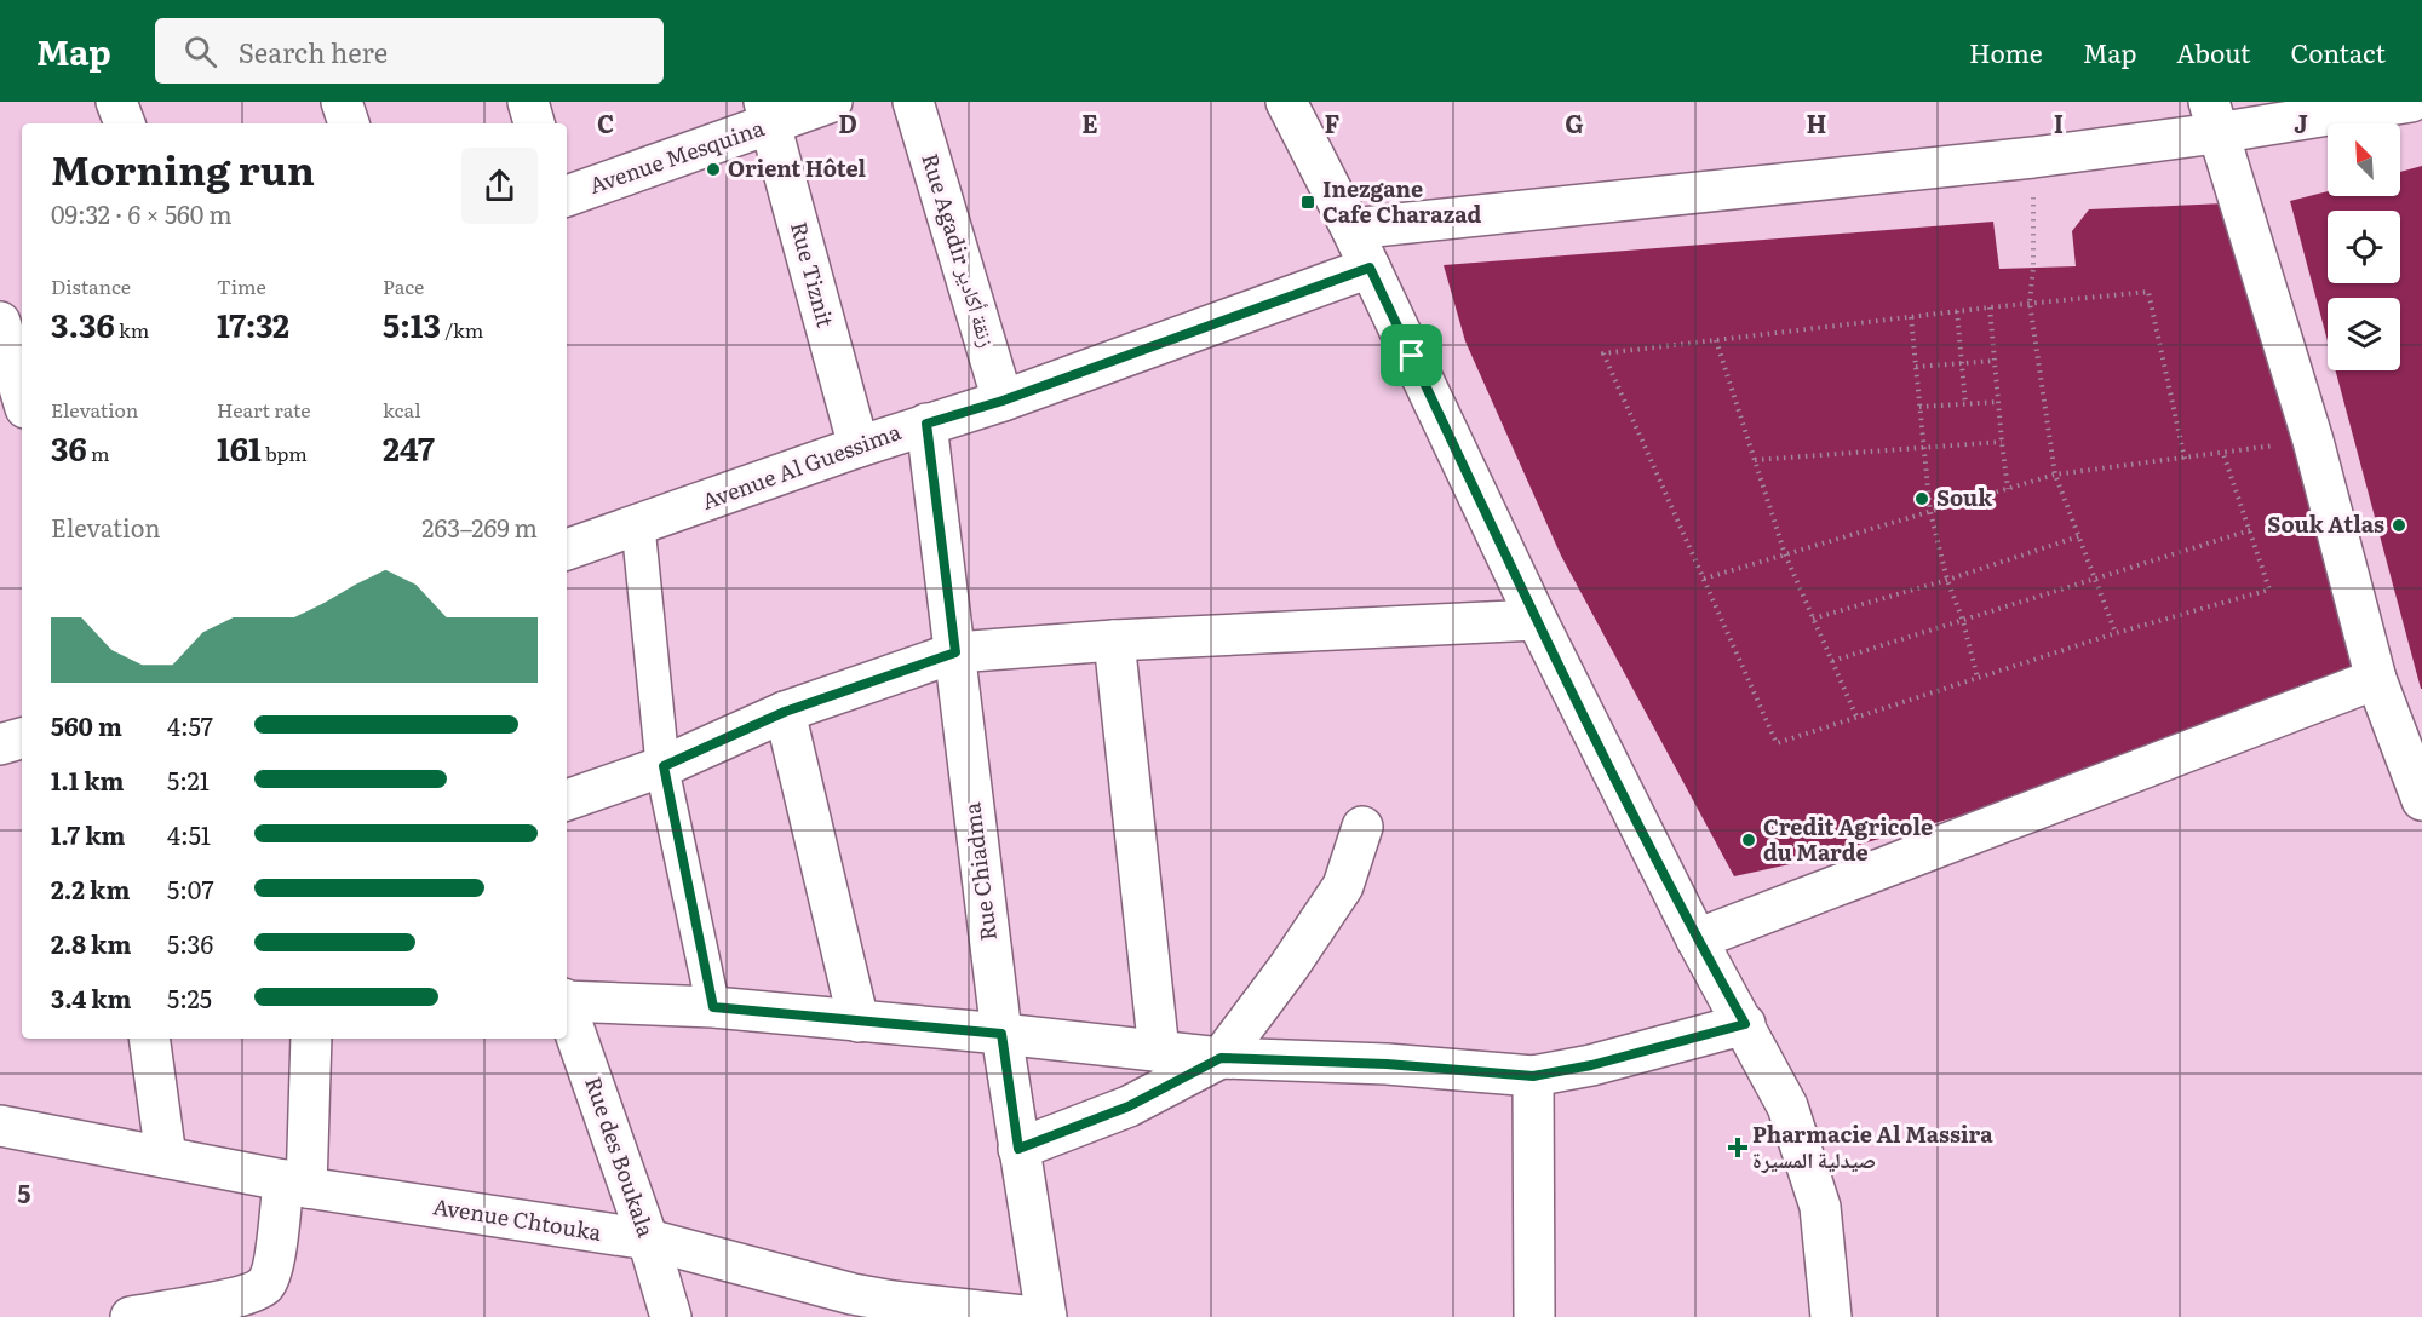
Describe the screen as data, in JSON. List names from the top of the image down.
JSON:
{
  "streets": {
    "street": [
      "Avenue Mesquina",
      "Rue Agadir زنقة أكادير",
      "Rue Tiznit",
      "Avenue Al Guessima",
      "Rue Chiadma",
      "Rue des Boukala",
      "Avenue Chtouka"
    ]
  },
  "crossings": [
    ["Avenue Mesquina", "Rue Tiznit"],
    ["Rue Agadir زنقة أكادير", "Avenue Al Guessima"],
    ["Rue Tiznit", "Avenue Al Guessima"],
    ["Avenue Al Guessima", "Rue Chiadma"],
    ["Rue des Boukala", "Avenue Chtouka"]
  ],
  "places": {
    "other": [
      "Orient Hôtel",
      "Souk",
      "Souk Atlas",
      "Credit Agricole du Marde"
    ],
    "transit": ["Inezgane Cafe Charazad"],
    "health": ["Pharmacie Al Massira صيدلية المسيرة"]
  },
  "north": "top left",
  "page": {
    "header": "Map",
    "search": "Search here",
    "nav": [
      "Home",
      "Map",
      "About",
      "Contact"
    ],
    "heading": ["Morning run", "09:32 · 6 × 560 m"],
    "stats": [
      ["Distance", "3.36 km"],
      ["Time", "17:32"],
      ["Pace", "5:13 /km"],
      ["Elevation", "36 m"],
      ["Heart rate", "161 bpm"],
      ["kcal", "247"]
    ],
    "chart": ["Elevation", "263–269 m"],
    "list": [
      {
        "name": "560 m",
        "note": "4:57"
      },
      {
        "name": "1.1 km",
        "note": "5:21"
      },
      {
        "name": "1.7 km",
        "note": "4:51"
      },
      {
        "name": "2.2 km",
        "note": "5:07"
      },
      {
        "name": "2.8 km",
        "note": "5:36"
      },
      {
        "name": "3.4 km",
        "note": "5:25"
      }
    ]
  },
  "grid": {
    "columns": [
      "C",
      "D",
      "E",
      "F",
      "G",
      "H",
      "I",
      "J"
    ],
    "rows": ["5"]
  }
}
